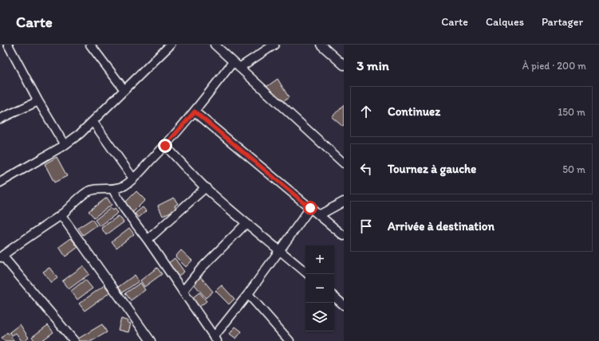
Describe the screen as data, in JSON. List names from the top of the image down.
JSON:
{
  "page": {
    "header": "Carte",
    "nav": ["Carte", "Calques", "Partager"],
    "heading": ["3 min", "À pied · 200 m"],
    "list": [
      ["Continuez", "150 m"],
      ["Tournez à gauche", "50 m"],
      "Arrivée à destination"
    ],
    "map_buttons": ["+", "−"]
  }
}
